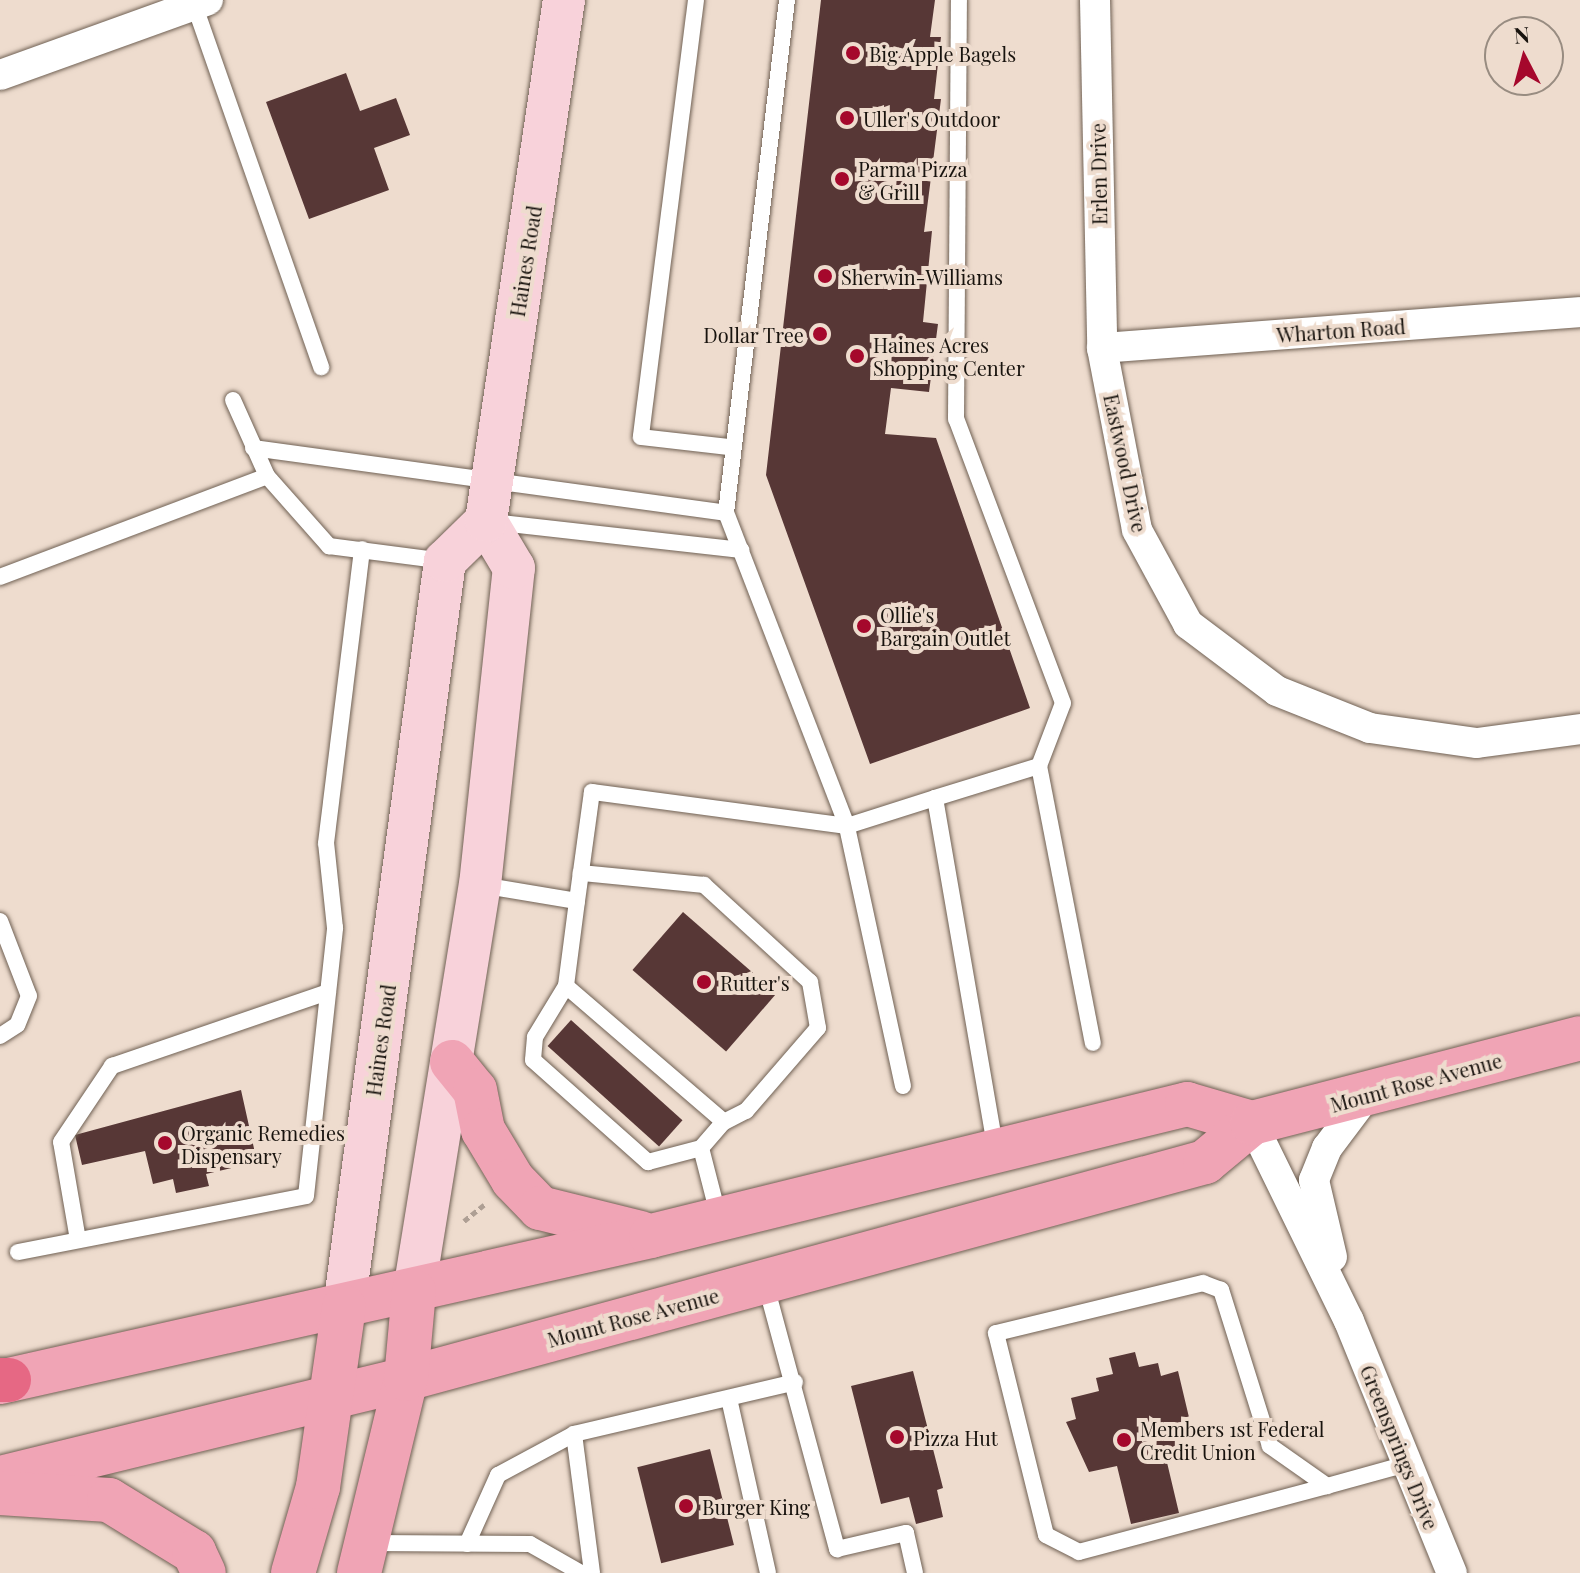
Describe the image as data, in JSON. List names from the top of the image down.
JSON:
{
  "streets": {
    "main road": ["Haines Road", "Mount Rose Avenue"],
    "street": [
      "Erlen Drive",
      "Wharton Road",
      "Eastwood Drive",
      "Greensprings Drive"
    ]
  },
  "crossings": [
    ["Erlen Drive", "Wharton Road"],
    ["Erlen Drive", "Eastwood Drive"],
    ["Haines Road", "Mount Rose Avenue"],
    ["Wharton Road", "Eastwood Drive"],
    ["Mount Rose Avenue", "Greensprings Drive"]
  ],
  "places": [
    "Big Apple Bagels",
    "Uller's Outdoor",
    "Parma Pizza & Grill",
    "Sherwin-Williams",
    "Dollar Tree",
    "Haines Acres Shopping Center",
    "Ollie's Bargain Outlet",
    "Rutter's",
    "Organic Remedies Dispensary",
    "Pizza Hut",
    "Members 1st Federal Credit Union",
    "Burger King"
  ],
  "north": "top"
}
